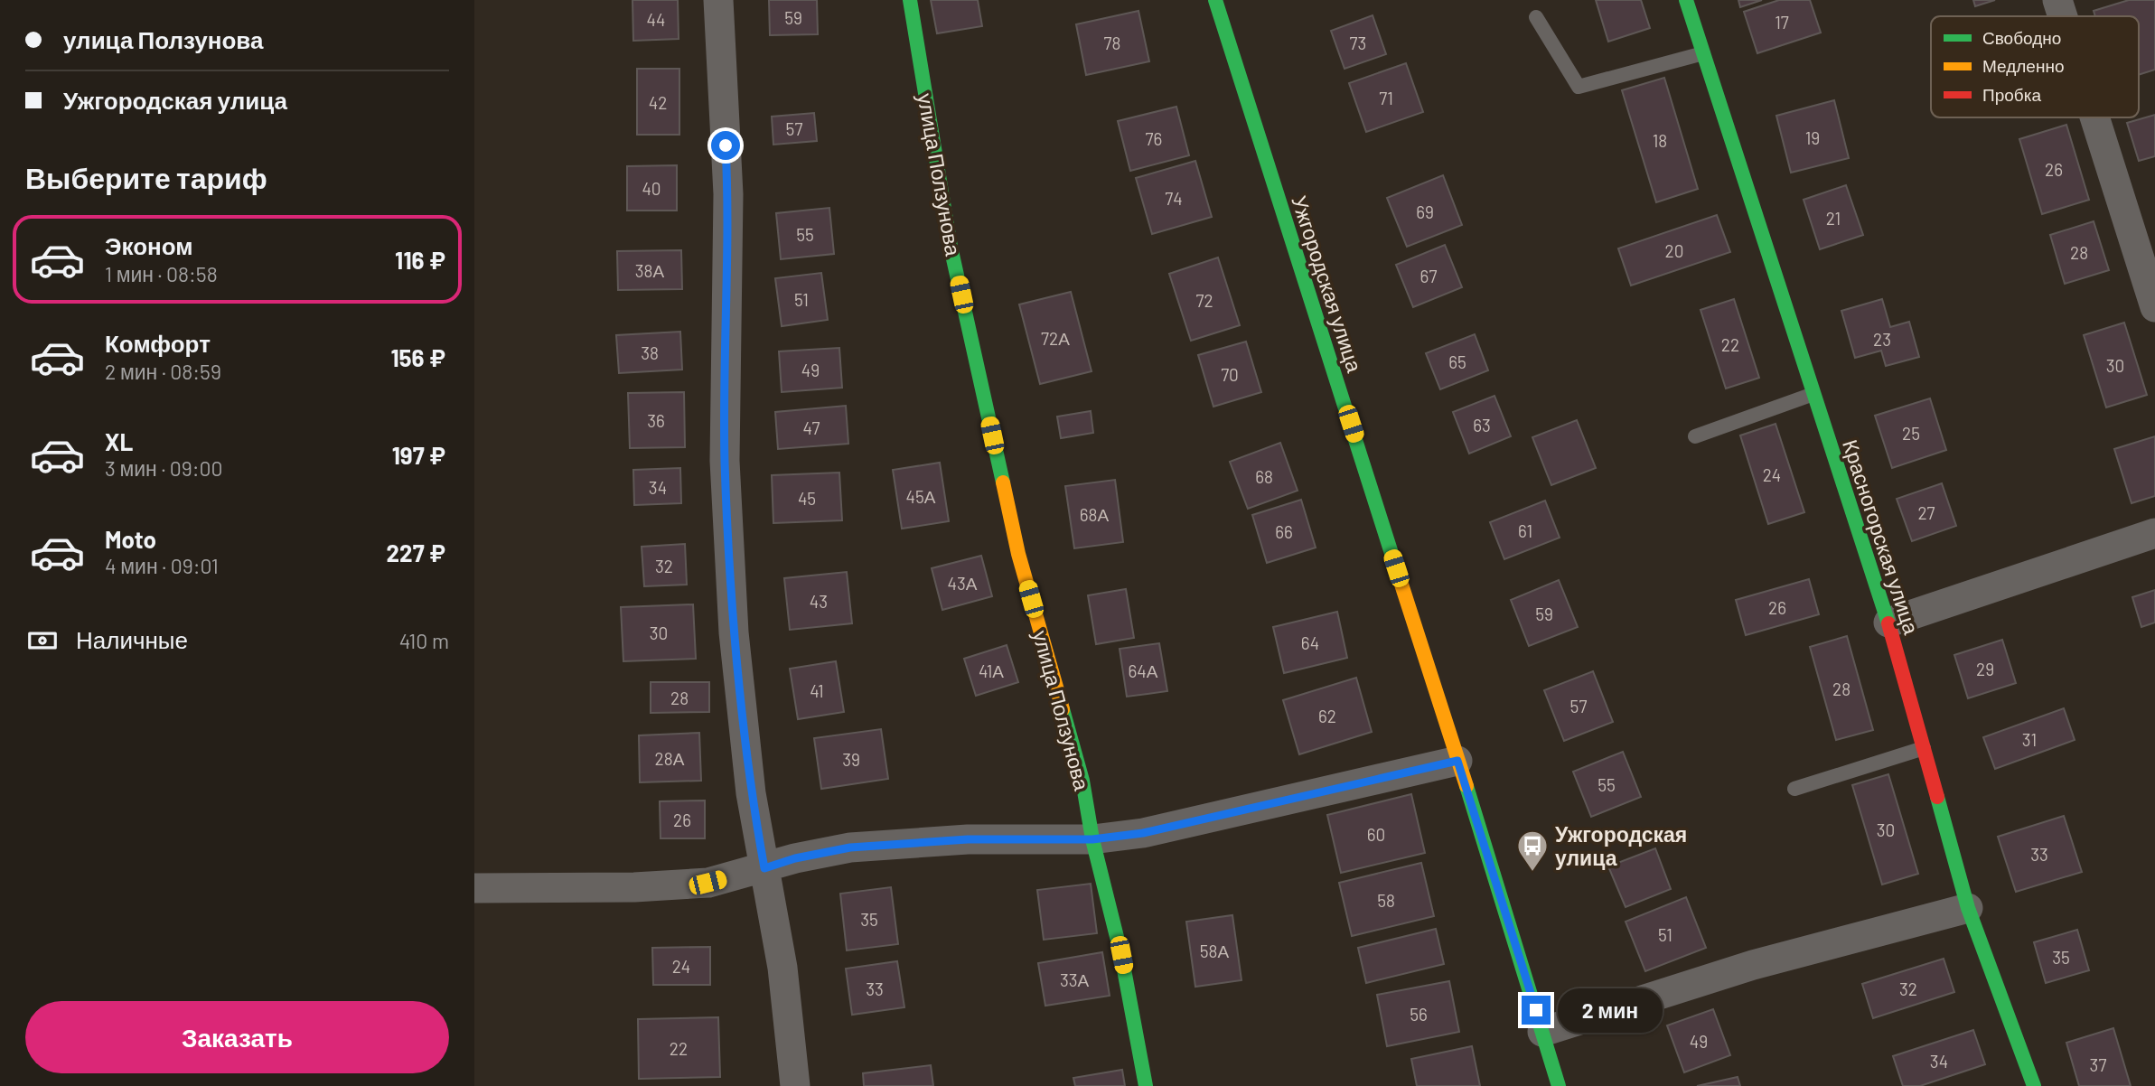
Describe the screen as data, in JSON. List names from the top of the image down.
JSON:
{
  "streets": {
    "street": ["улица Ползунова", "Ужгородская улица", "Красногорская улица"]
  },
  "places": {
    "bus stop": ["Ужгородская улица"]
  },
  "house_numbers": [
    "59",
    "44",
    "17",
    "78",
    "73",
    "71",
    "42",
    "57",
    "19",
    "76",
    "18",
    "26",
    "40",
    "74",
    "69",
    "21",
    "55",
    "20",
    "28",
    "38А",
    "67",
    "51",
    "72",
    "72А",
    "23",
    "22",
    "38",
    "65",
    "30",
    "49",
    "70",
    "36",
    "63",
    "47",
    "25",
    "24",
    "68",
    "34",
    "45А",
    "45",
    "27",
    "68А",
    "61",
    "66",
    "32",
    "43А",
    "43",
    "26",
    "59",
    "30",
    "64",
    "29",
    "41А",
    "64А",
    "28",
    "41",
    "28",
    "57",
    "62",
    "31",
    "28А",
    "39",
    "55",
    "26",
    "30",
    "60",
    "33",
    "58",
    "35",
    "51",
    "58А",
    "35",
    "24",
    "33А",
    "33",
    "32",
    "56",
    "49",
    "22",
    "34",
    "37"
  ],
  "legend": ["Свободно", "Медленно", "Пробка"],
  "page": {
    "banner": ["улица Ползунова", "Ужгородская улица"],
    "heading": "Выберите тариф",
    "list": [
      {
        "name": "Эконом",
        "note": "1 мин · 08:58",
        "value": "116 ₽"
      },
      {
        "name": "Комфорт",
        "note": "2 мин · 08:59",
        "value": "156 ₽"
      },
      {
        "name": "XL",
        "note": "3 мин · 09:00",
        "value": "197 ₽"
      },
      {
        "name": "Moto",
        "note": "4 мин · 09:01",
        "value": "227 ₽"
      }
    ],
    "pay": ["Наличные", "410 m"],
    "buttons": "Заказать",
    "bubble": "2 мин"
  }
}
